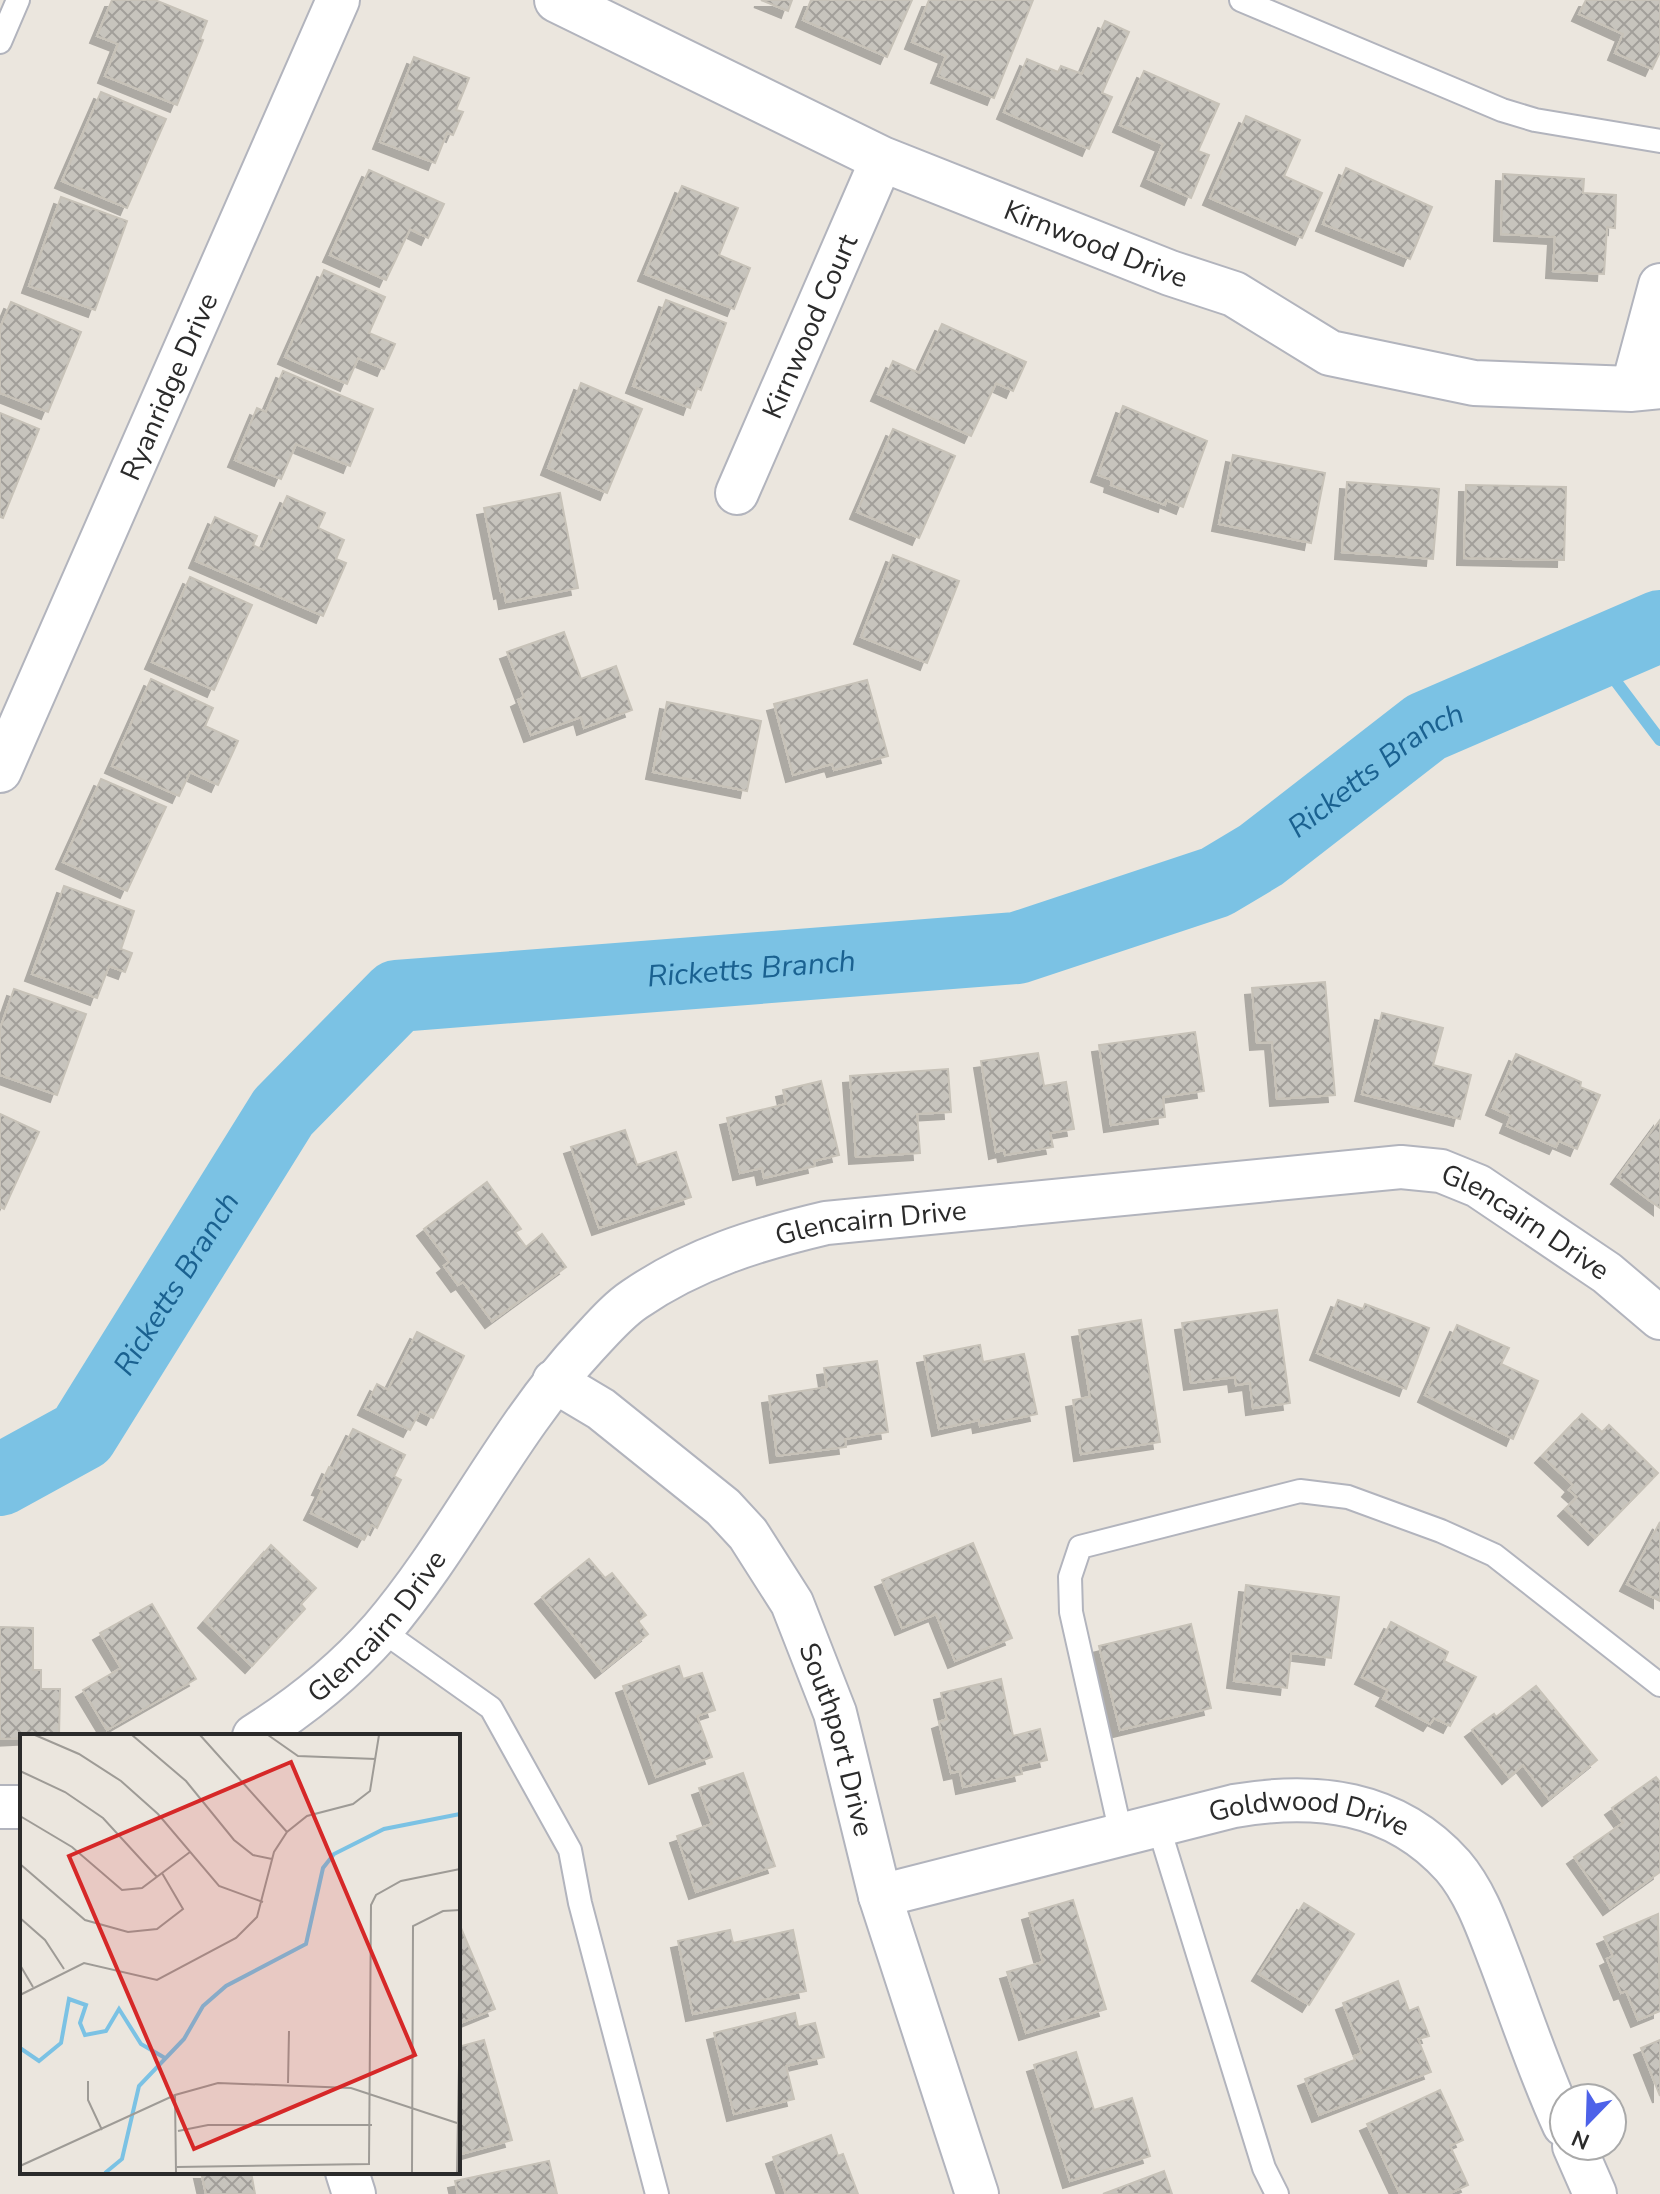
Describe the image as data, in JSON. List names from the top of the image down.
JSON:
{
  "streets": {
    "street": [
      "Kirnwood Drive",
      "Kirnwood Court",
      "Ryanridge Drive",
      "Glencairn Drive",
      "Southport Drive",
      "Goldwood Drive"
    ]
  },
  "crossings": [
    ["Kirnwood Drive", "Kirnwood Court"],
    ["Glencairn Drive", "Southport Drive"],
    ["Southport Drive", "Goldwood Drive"]
  ],
  "water": ["Ricketts Branch"],
  "north": "bottom left"
}
